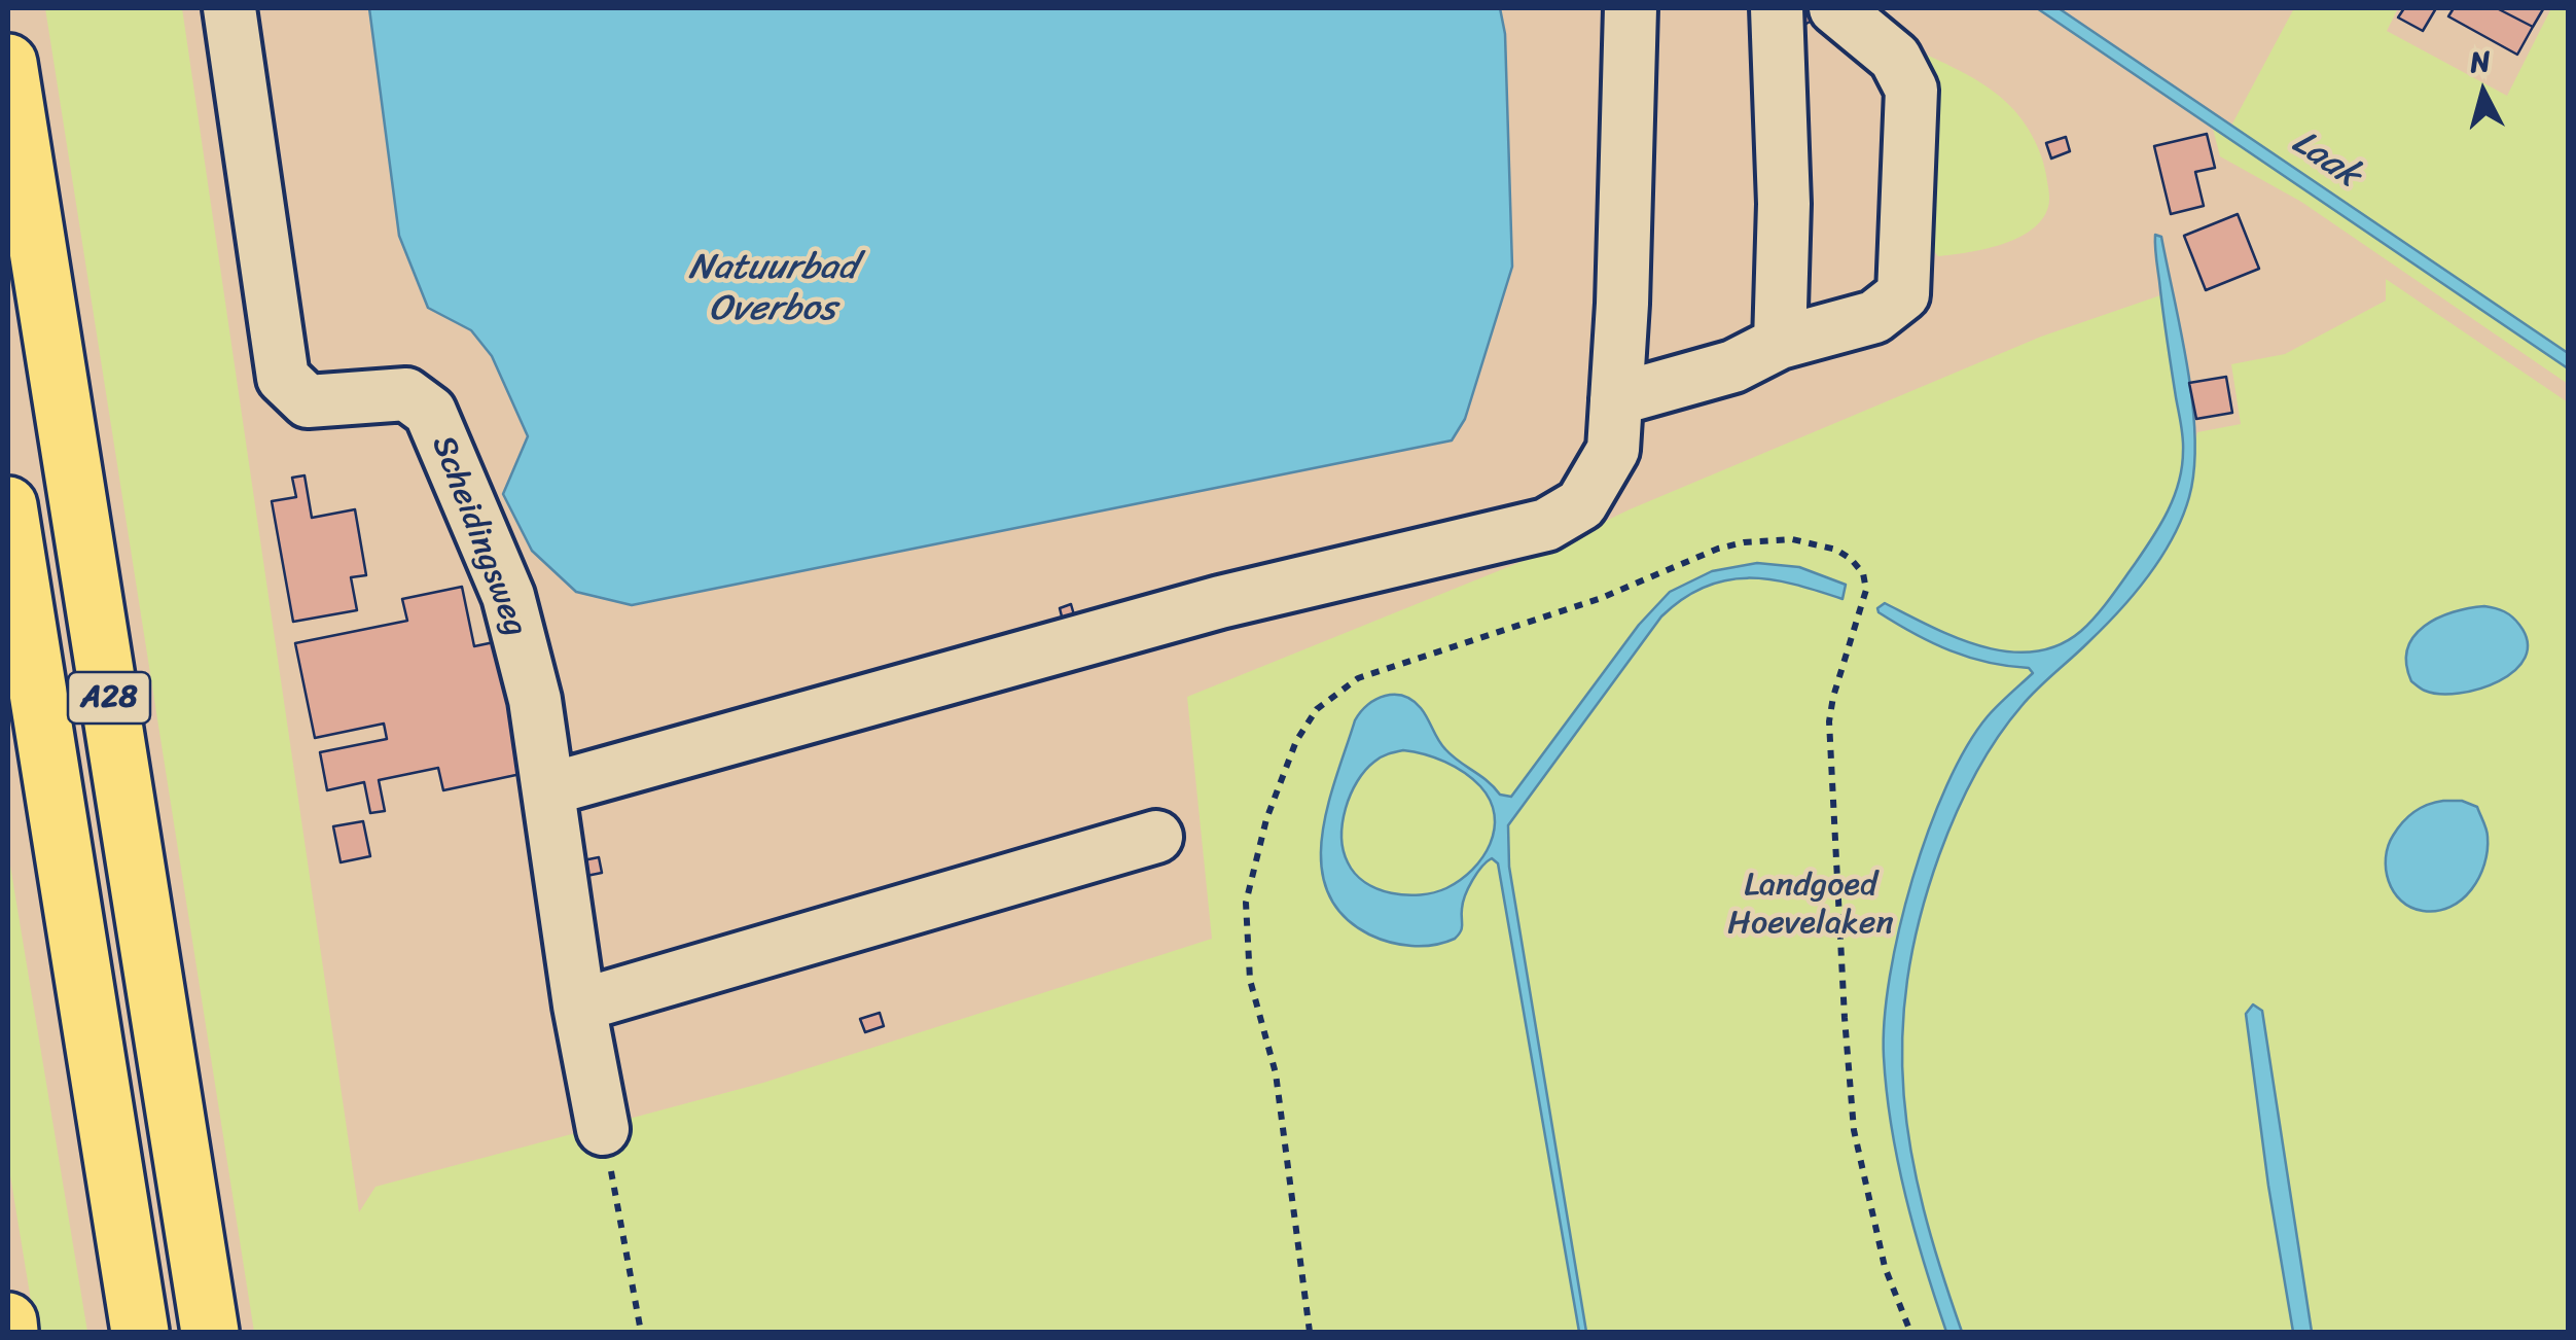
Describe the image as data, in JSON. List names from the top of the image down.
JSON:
{
  "streets": {
    "main road": ["A28"],
    "lane": ["Scheidingsweg"]
  },
  "water": ["Laak", "Natuurbad Overbos"],
  "parks": ["Landgoed Hoevelaken"],
  "north": "top"
}
